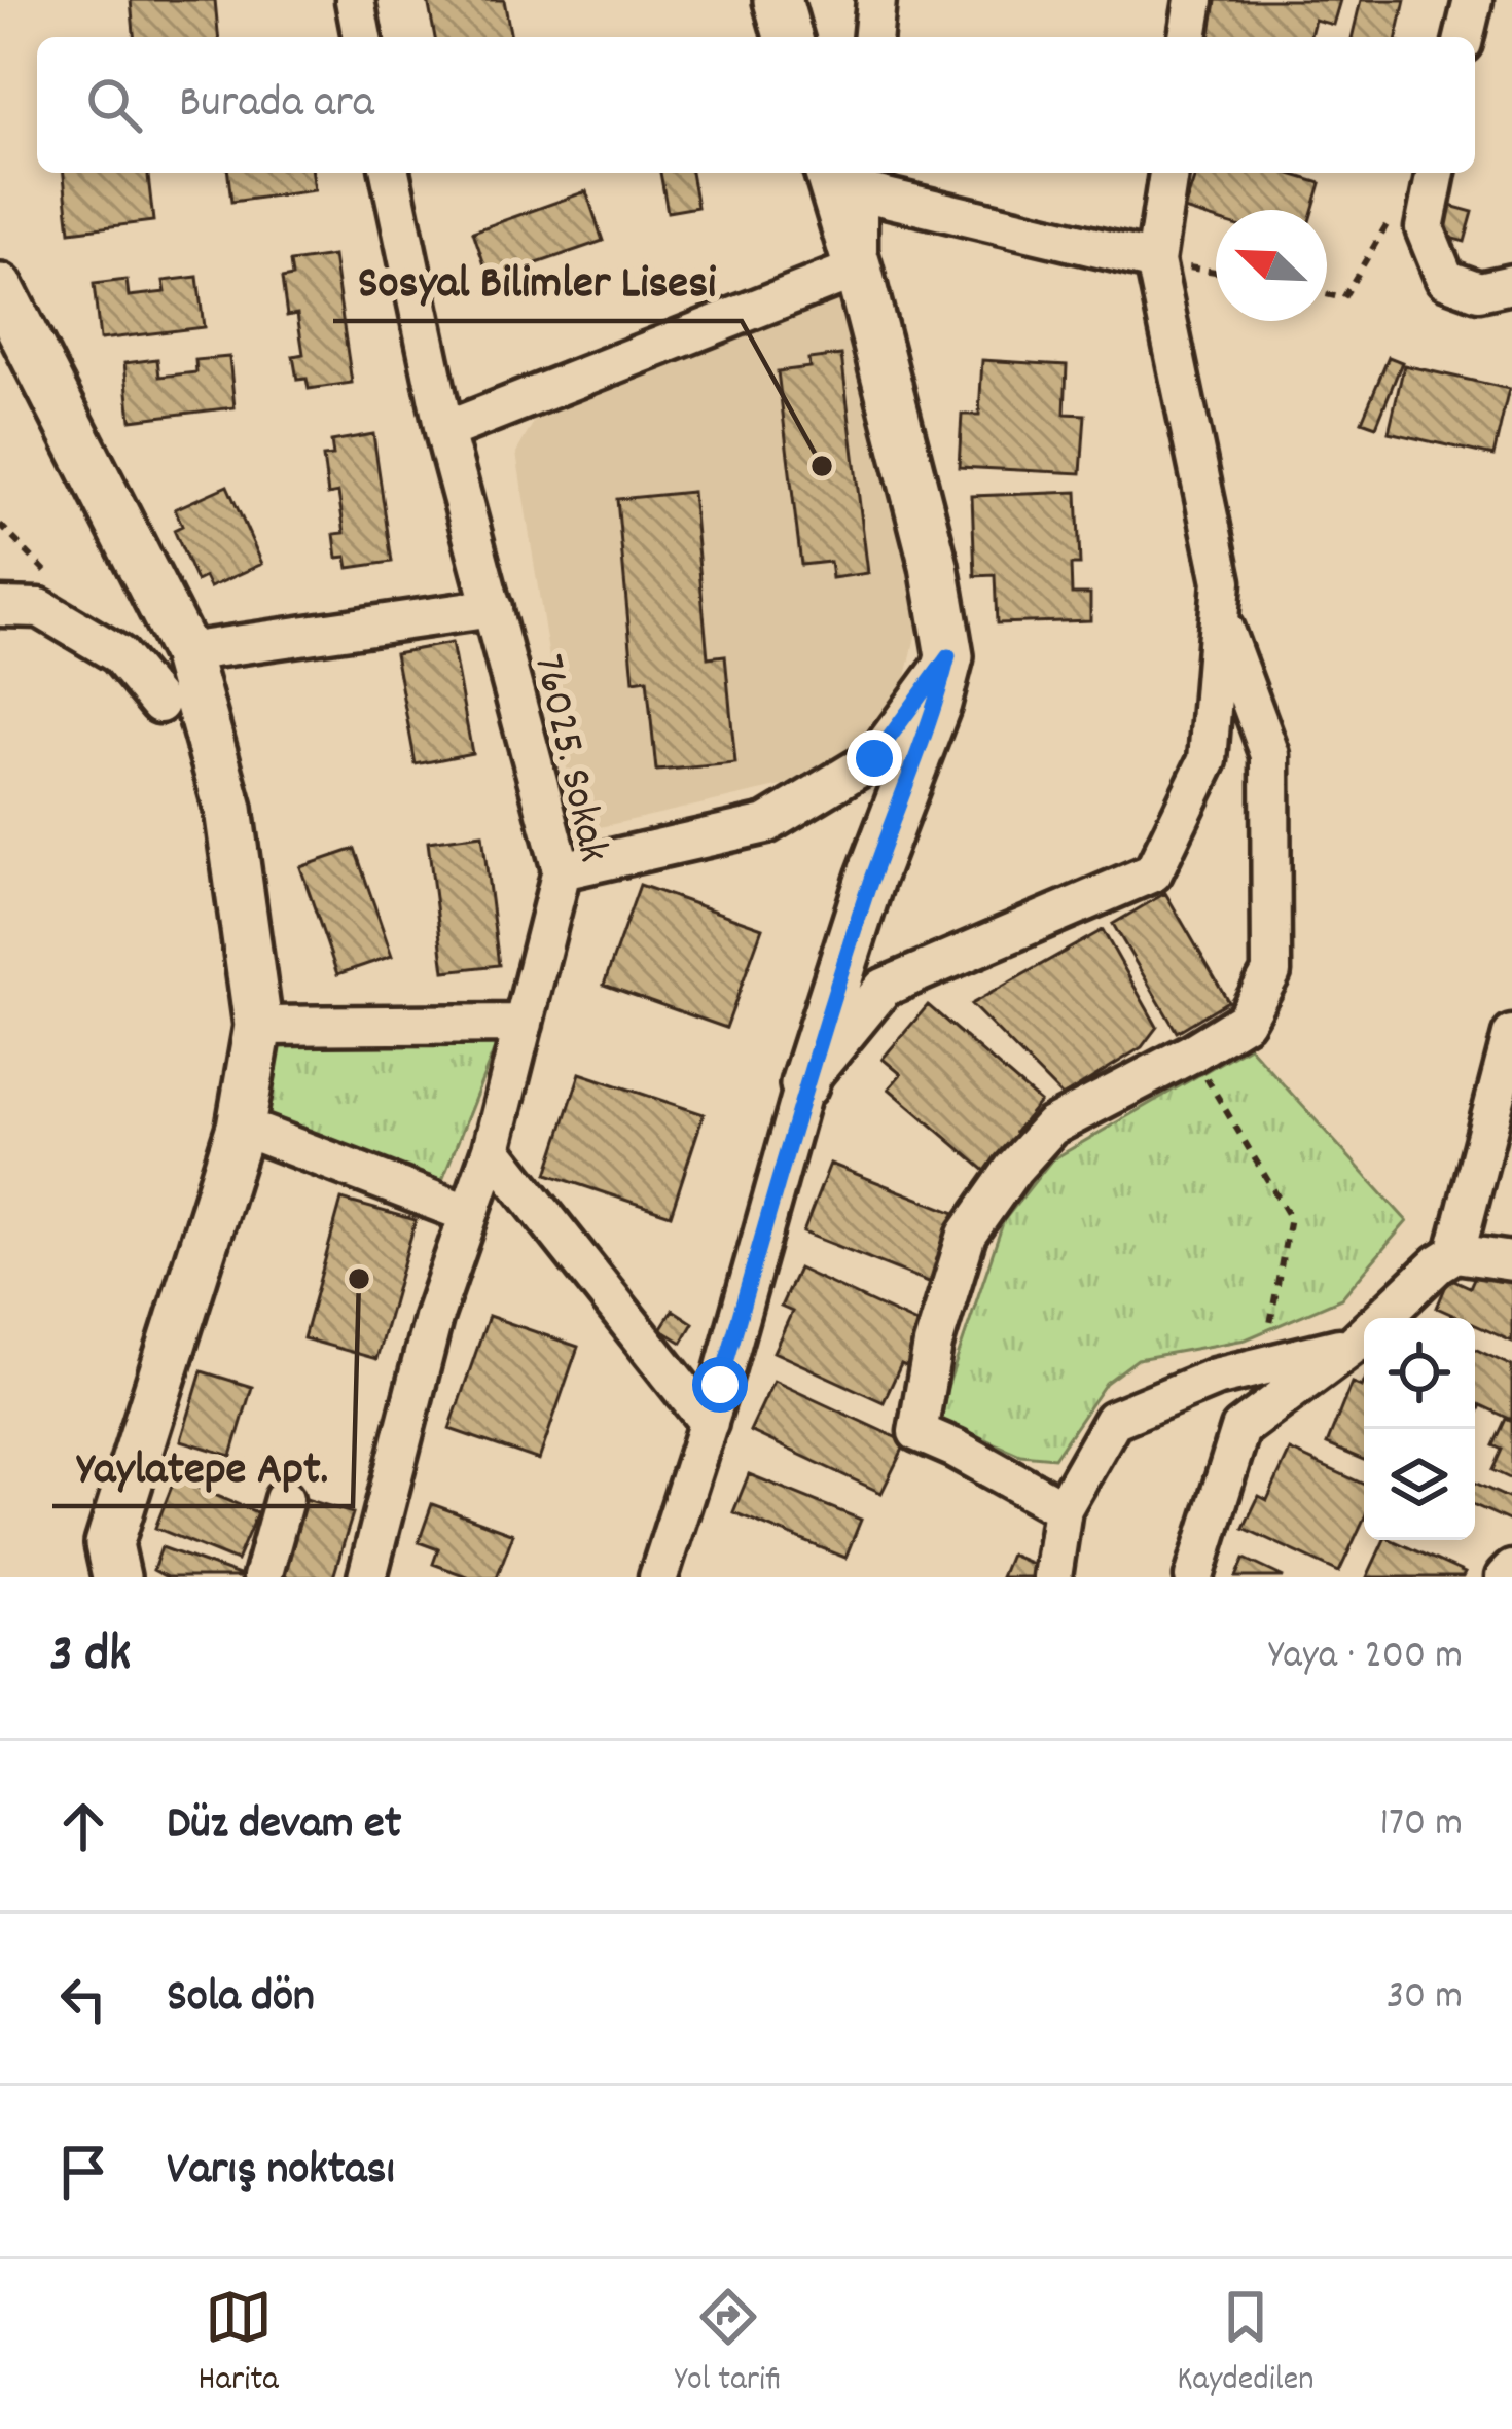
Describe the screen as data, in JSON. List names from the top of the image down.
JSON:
{
  "streets": {
    "street": ["76025. Sokak"]
  },
  "places": ["Sosyal Bilimler Lisesi", "Yaylatepe Apt."],
  "north": "top left",
  "page": {
    "search": "Burada ara",
    "heading": ["3 dk", "Yaya · 200 m"],
    "list": [
      ["Düz devam et", "170 m"],
      ["Sola dön", "30 m"],
      "Varış noktası"
    ],
    "nav": ["Harita", "Yol tarifi", "Kaydedilen"]
  }
}
